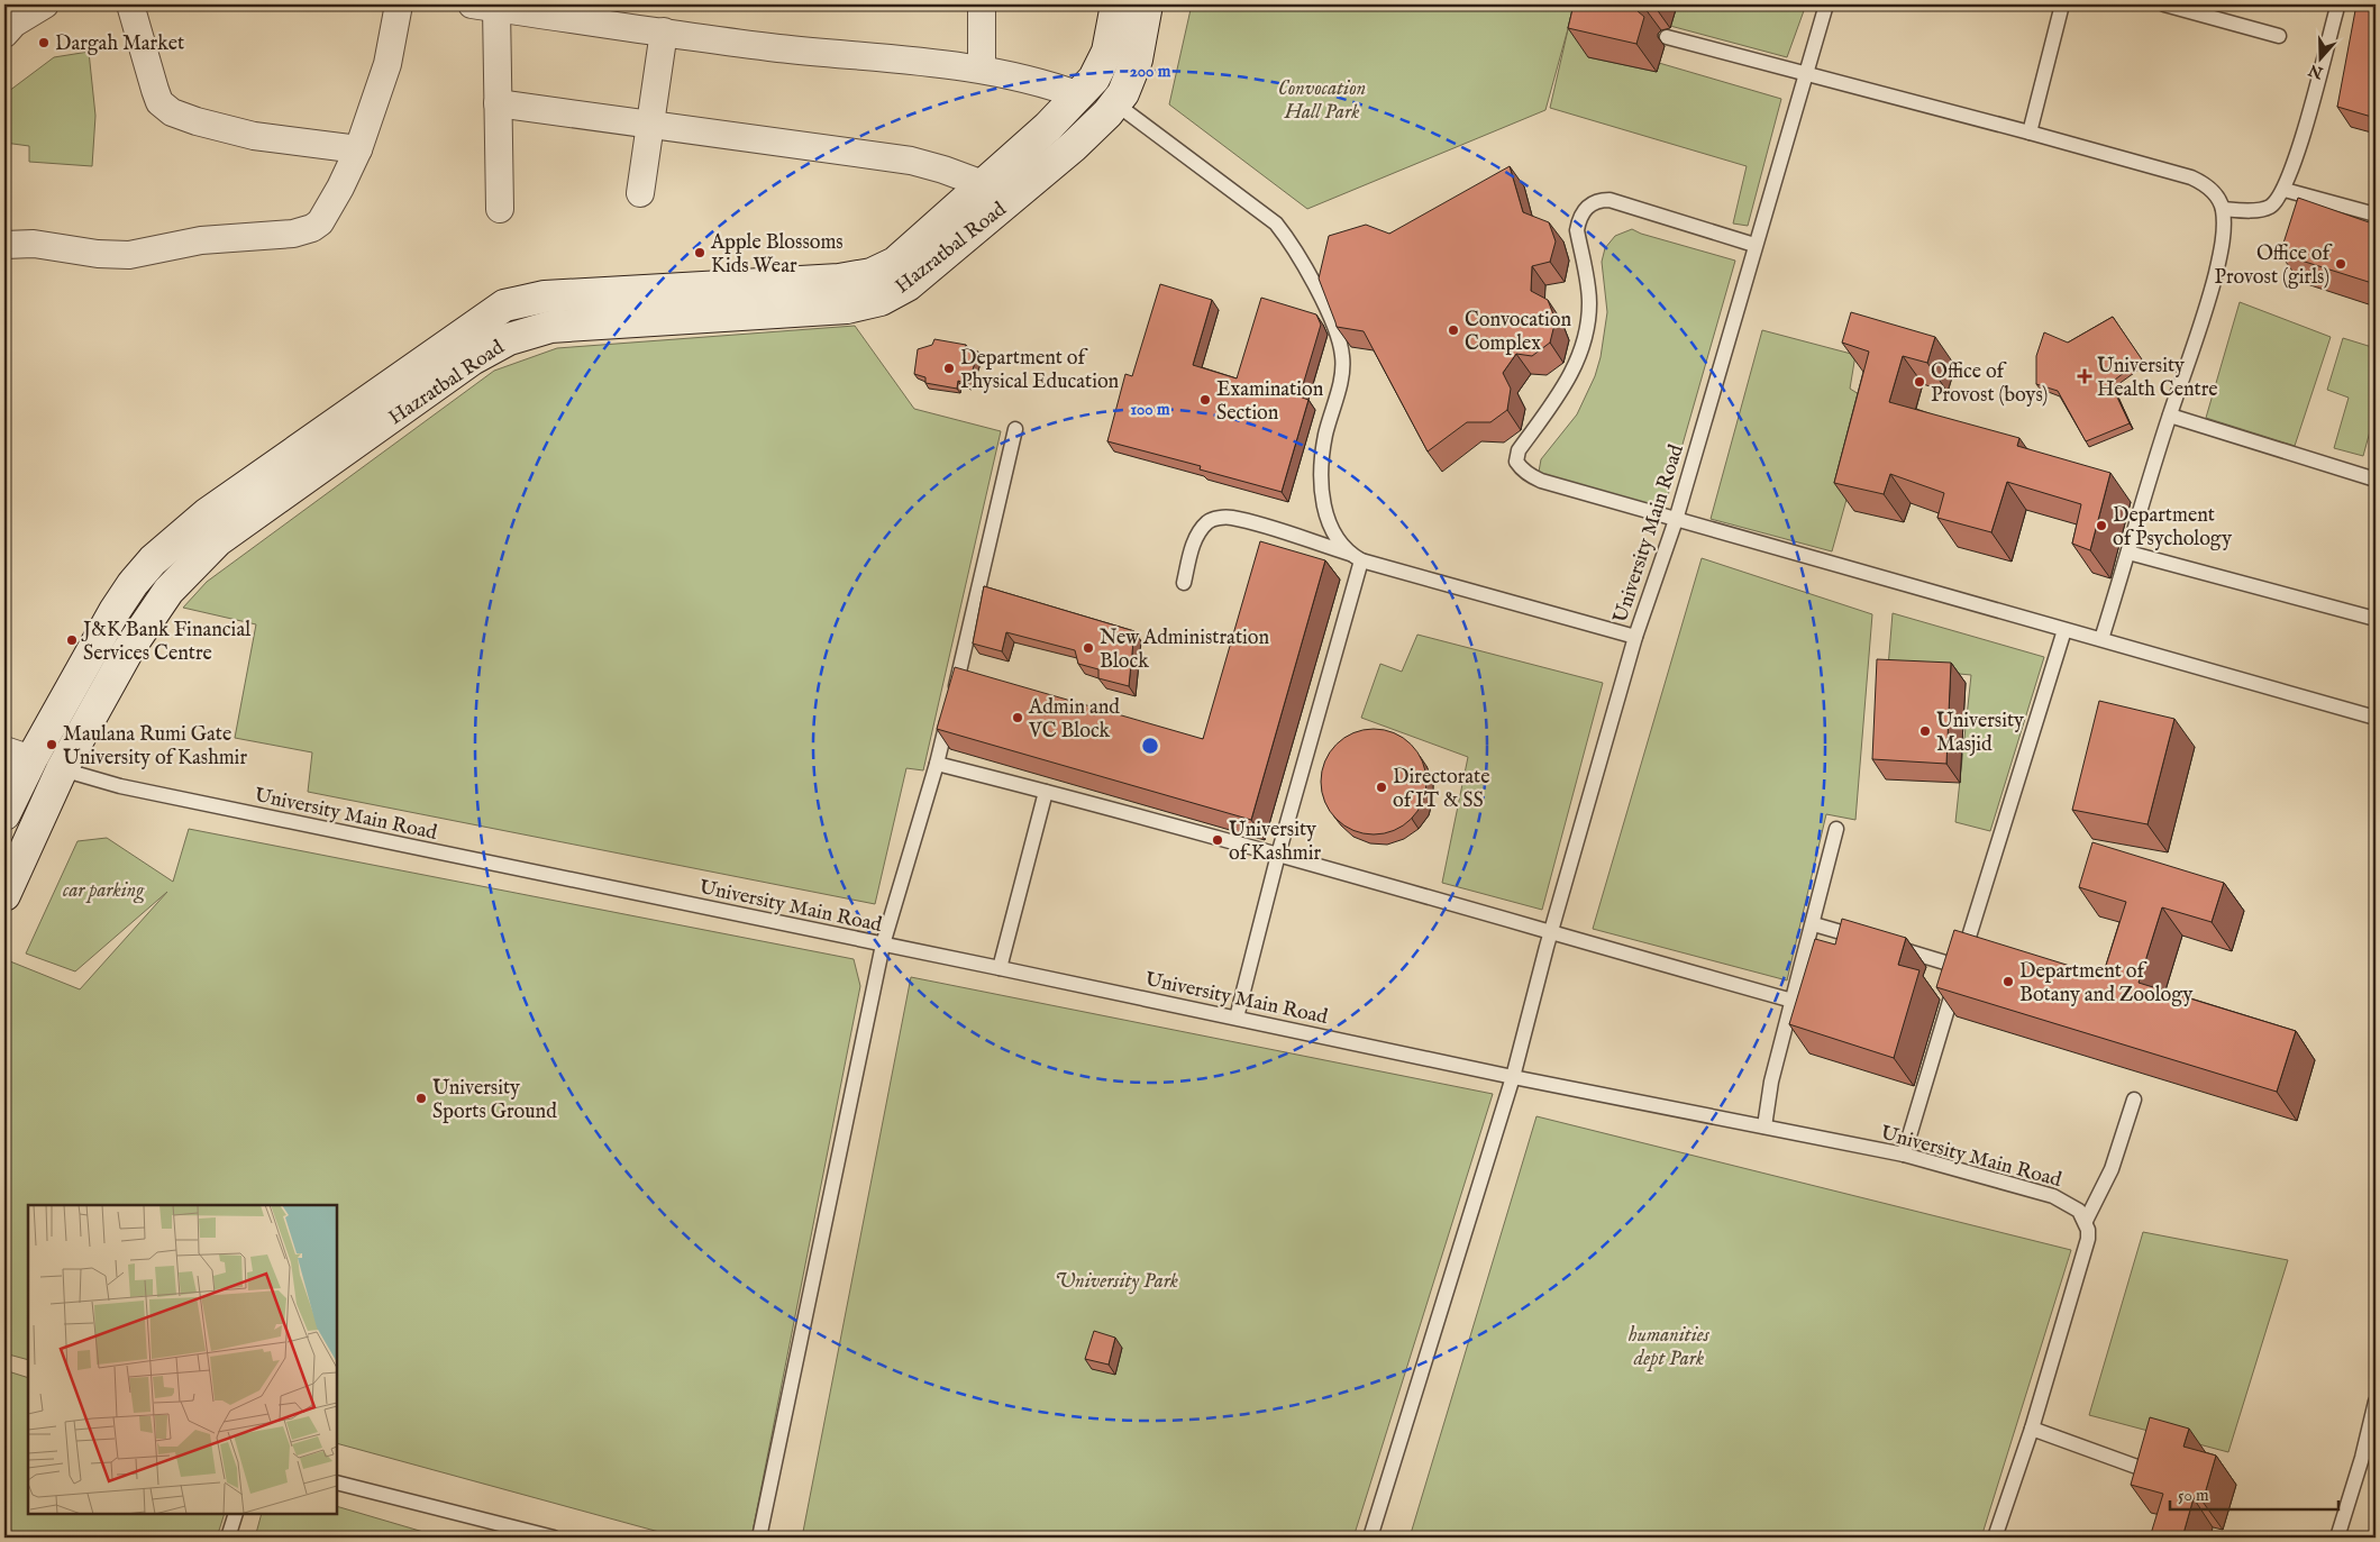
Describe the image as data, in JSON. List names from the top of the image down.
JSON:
{
  "streets": {
    "main road": ["Hazratbal Road"],
    "lane": ["University Main Road"]
  },
  "crossings": [
    ["Hazratbal Road", "University Main Road"]
  ],
  "parks": [
    "Convocation Hall Park",
    "car parking",
    "University Park",
    "humanities dept Park"
  ],
  "places": {
    "other": [
      "Dargah Market",
      "Apple Blossoms Kids Wear",
      "Office of Provost (girls)",
      "Convocation Complex",
      "Department of Physical Education",
      "Office of Provost (boys)",
      "Examination Section",
      "Department of Psychology",
      "J&K Bank Financial Services Centre",
      "New Administration Block",
      "Admin and VC Block",
      "University Masjid",
      "Maulana Rumi Gate University of Kashmir",
      "Directorate of IT & SS",
      "University of Kashmir",
      "Department of Botany and Zoology",
      "University Sports Ground"
    ],
    "health": ["University Health Centre"]
  },
  "scale_bar": "50 m",
  "north": "bottom",
  "rings": ["200 m", "100 m"]
}
